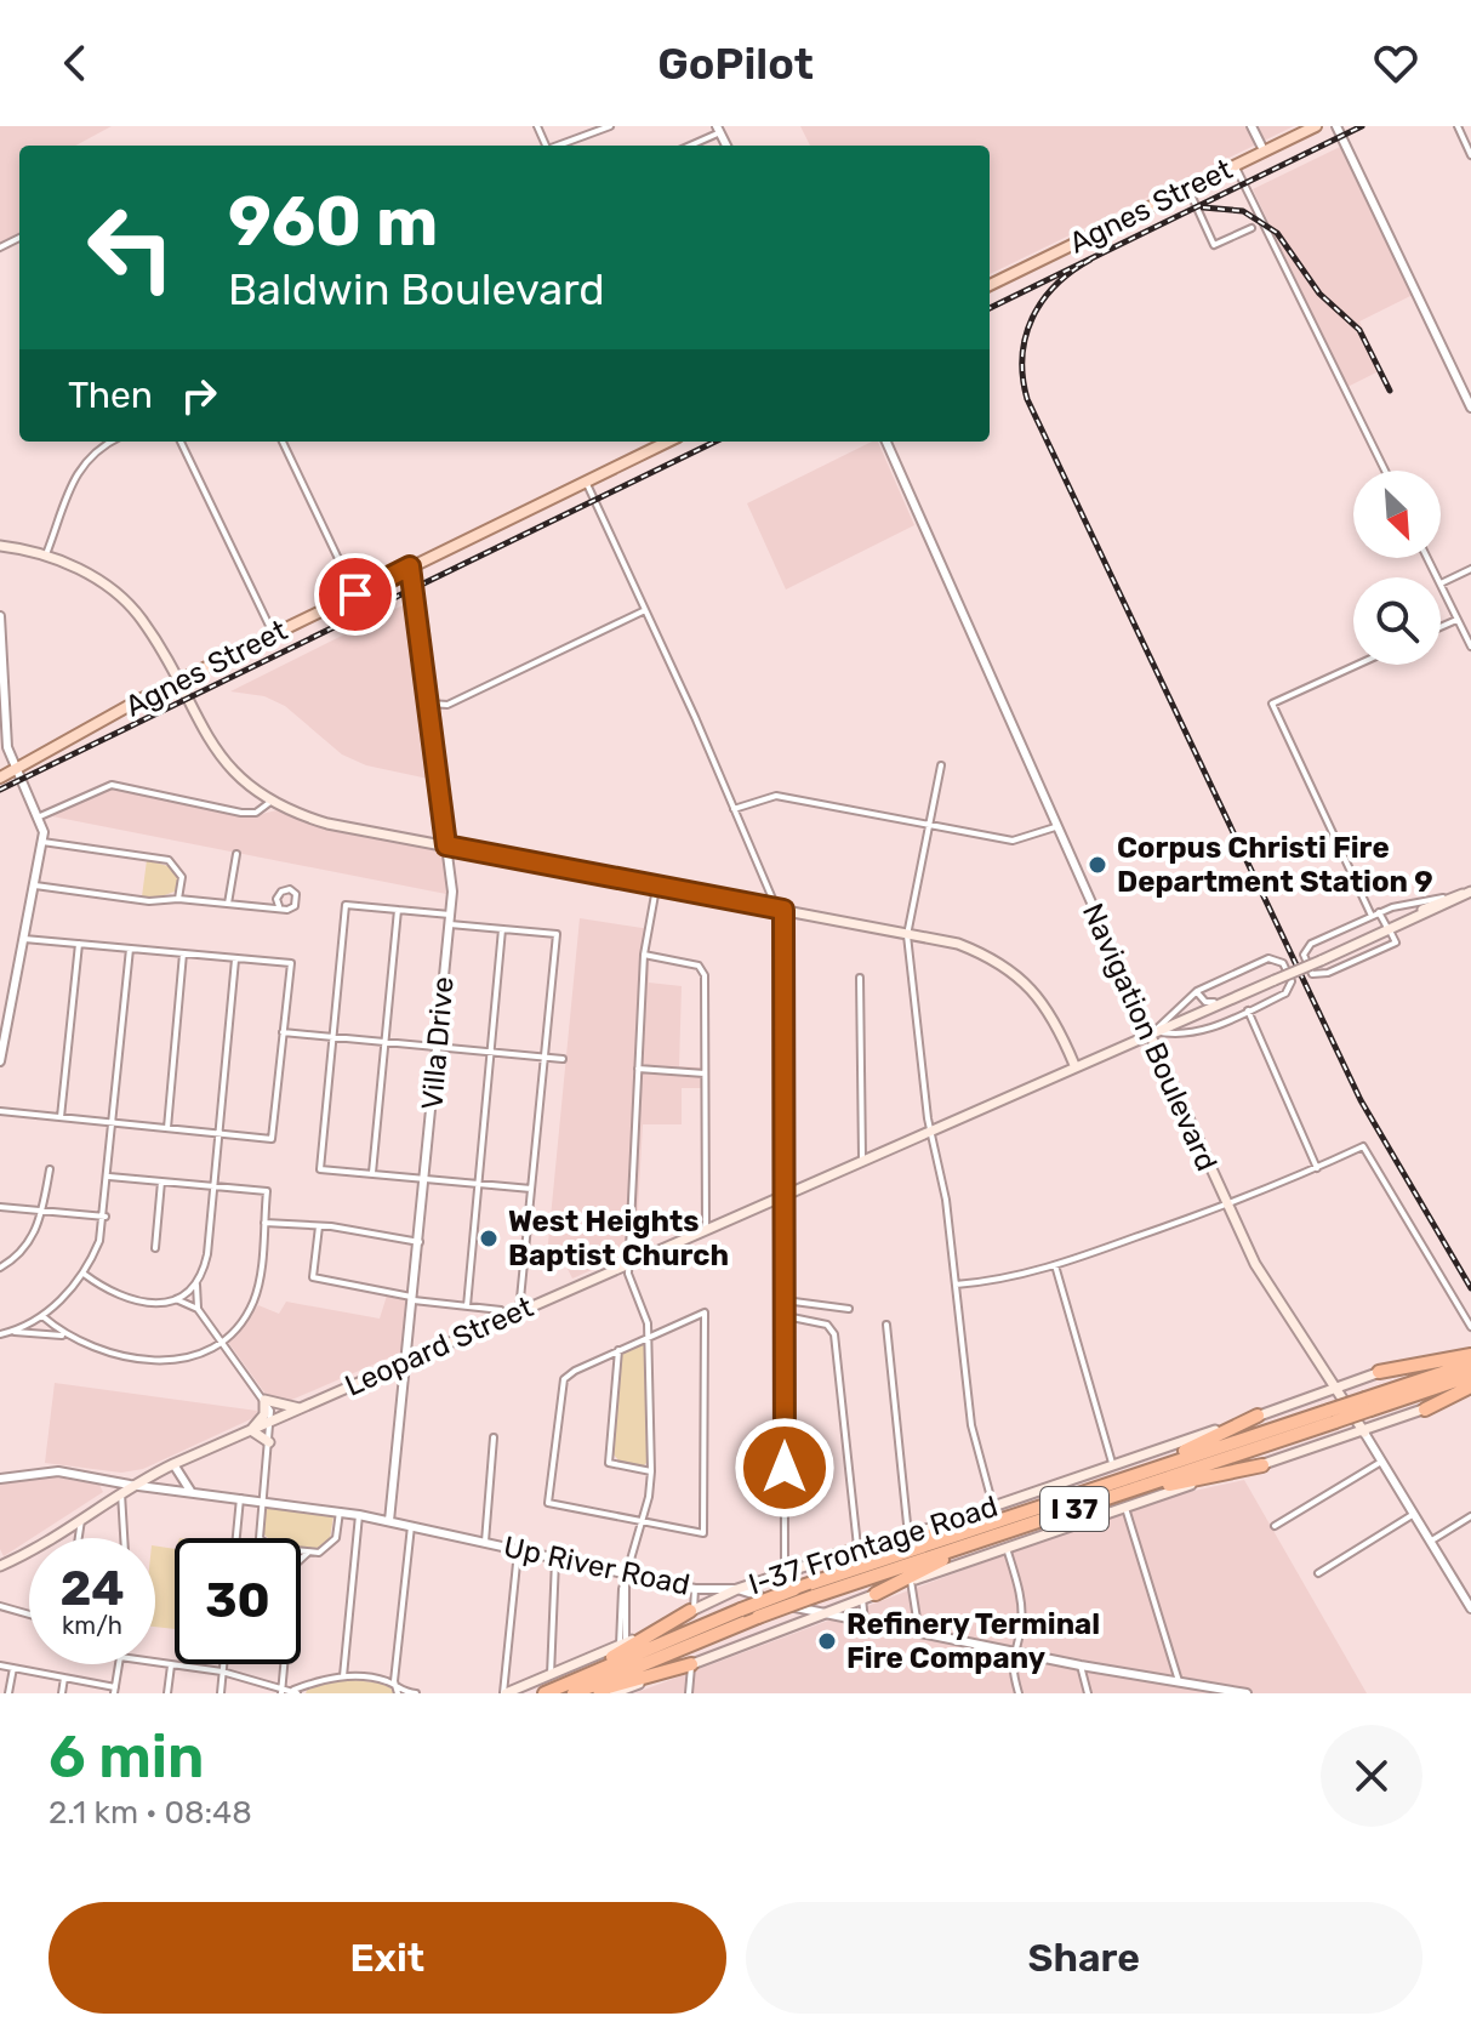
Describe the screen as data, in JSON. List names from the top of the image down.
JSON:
{
  "streets": {
    "highway": ["I 37"],
    "main road": [
      "Agnes Street",
      "Navigation Boulevard",
      "Leopard Street",
      "I-37 Frontage Road"
    ],
    "street": ["Villa Drive", "Up River Road"]
  },
  "crossings": [
    ["Agnes Street", "Villa Drive"],
    ["Navigation Boulevard", "Leopard Street"],
    ["Navigation Boulevard", "I-37 Frontage Road"],
    ["Villa Drive", "Leopard Street"],
    ["Villa Drive", "Up River Road"],
    ["Leopard Street", "Up River Road"],
    ["I-37 Frontage Road", "Up River Road"]
  ],
  "places": ["Corpus Christi Fire Department Station 9", "West Heights Baptist Church", "Refinery Terminal Fire Company"],
  "north": "bottom right",
  "page": {
    "header": "GoPilot",
    "turn": ["960 m", "Baldwin Boulevard"],
    "then": "Then",
    "speed": "24 km/h",
    "limit": "30",
    "heading": ["6 min", "2.1 km · 08:48"],
    "buttons": ["Exit", "Share"]
  }
}
